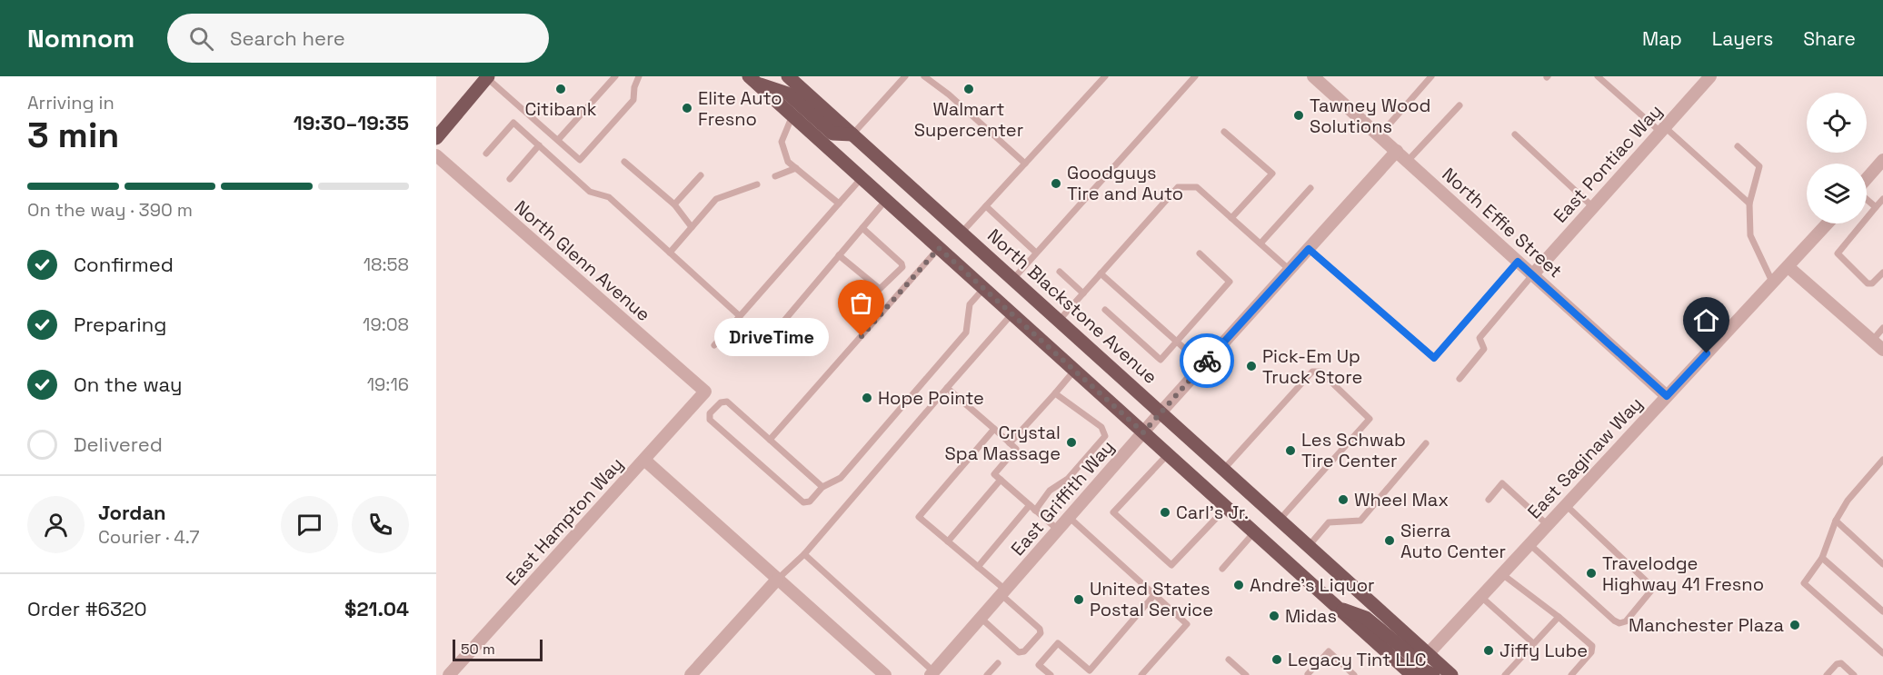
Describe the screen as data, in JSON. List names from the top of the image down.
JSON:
{
  "streets": {
    "main road": ["North Blackstone Avenue"],
    "street": [
      "East Pontiac Way",
      "North Effie Street",
      "North Glenn Avenue",
      "East Saginaw Way",
      "East Griffith Way",
      "East Hampton Way"
    ]
  },
  "crossings": [
    ["East Pontiac Way", "North Effie Street"],
    ["North Effie Street", "East Saginaw Way"],
    ["North Effie Street", "East Griffith Way"],
    ["North Glenn Avenue", "East Hampton Way"],
    ["North Blackstone Avenue", "East Saginaw Way"],
    ["North Blackstone Avenue", "East Griffith Way"]
  ],
  "places": [
    "Citibank",
    "Walmart Supercenter",
    "Elite Auto Fresno",
    "Tawney Wood Solutions",
    "Goodguys Tire and Auto",
    "DriveTime",
    "Pick-Em Up Truck Store",
    "Hope Pointe",
    "Crystal Spa Massage",
    "Les Schwab Tire Center",
    "Wheel Max",
    "Carl's Jr.",
    "Sierra Auto Center",
    "Travelodge Highway 41 Fresno",
    "Andre's Liquor",
    "United States Postal Service",
    "Midas",
    "Manchester Plaza",
    "Jiffy Lube",
    "Legacy Tint LLC"
  ],
  "scale_bar": "50 m",
  "page": {
    "header": "Nomnom",
    "search": "Search here",
    "nav": ["Map", "Layers", "Share"],
    "heading": ["3 min", "Arriving in", "19:30–19:35"],
    "panel": [
      "Jordan",
      "Courier · 4.7",
      "Order #6320",
      "$21.04"
    ],
    "bar": "On the way · 390 m",
    "list": [
      ["Confirmed", "18:58"],
      ["Preparing", "19:08"],
      ["On the way", "19:16"],
      "Delivered"
    ],
    "bubble": "DriveTime",
    "scale": "50 m"
  }
}
